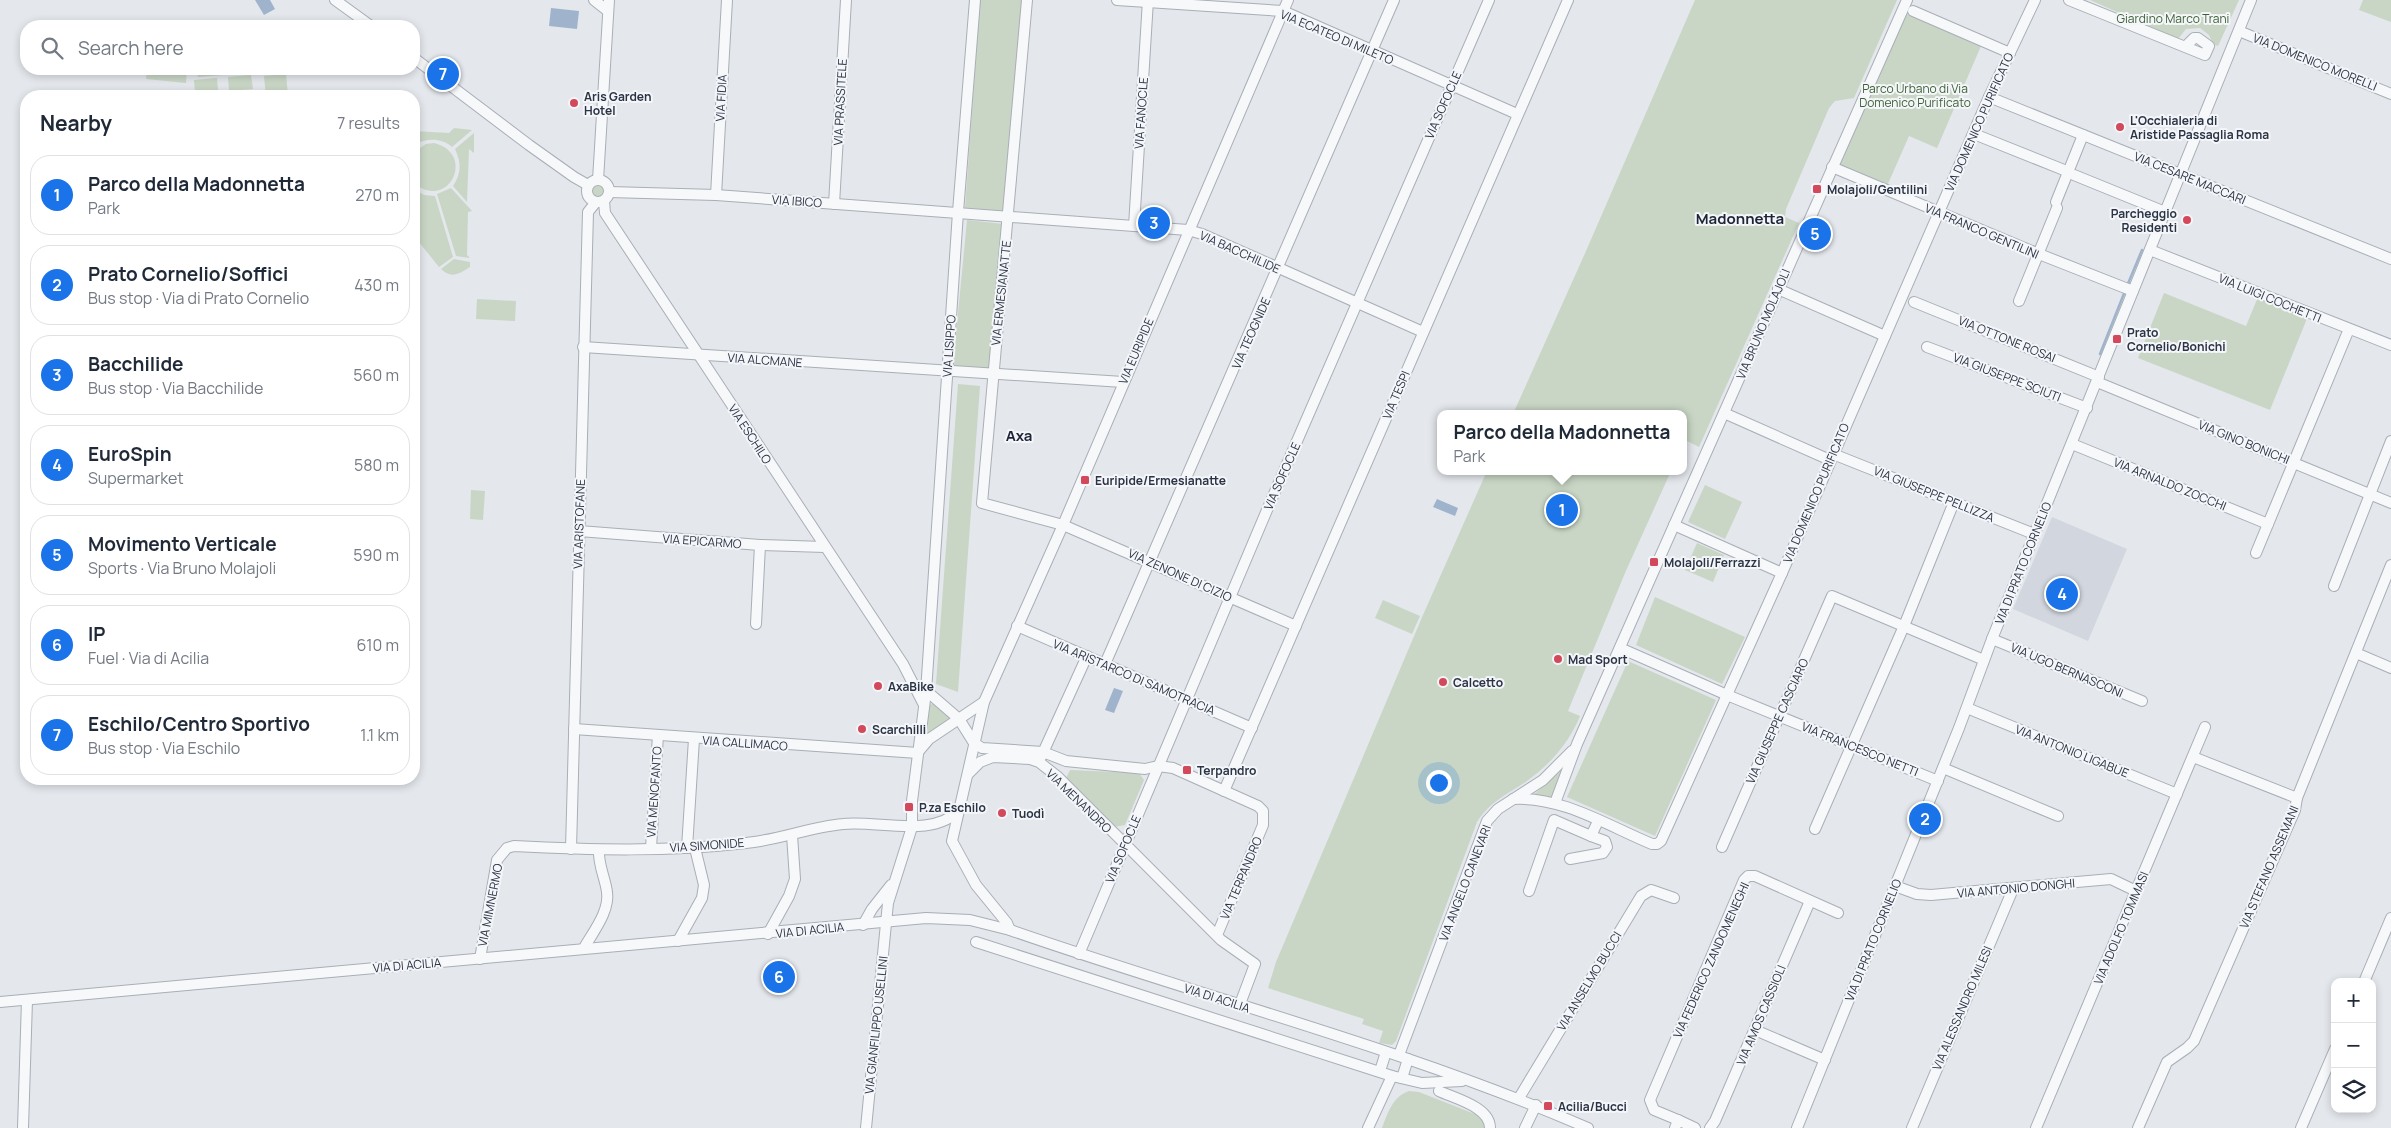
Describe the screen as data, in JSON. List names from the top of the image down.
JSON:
{
  "streets": {
    "street": [
      "VIA ECATEO DI MILETO",
      "VIA DOMENICO MORELLI",
      "VIA FIDIA",
      "VIA PRASSITELE",
      "VIA SOFOCLE",
      "VIA FANOCLE",
      "VIA DOMENICO PURIFICATO",
      "VIA CESARE MACCARI",
      "VIA IBICO",
      "VIA FRANCO GENTILINI",
      "VIA BACCHILIDE",
      "VIA ERMESIANATTE",
      "VIA LUIGI COCHETTI",
      "VIA BRUNO MOLAJOLI",
      "VIA TEOGNIDE",
      "VIA OTTONE ROSAI",
      "VIA LISIPPO",
      "VIA EURIPIDE",
      "VIA ALCMANE",
      "VIA GIUSEPPE SCIUTI",
      "VIA TESPI",
      "VIA ESCHILO",
      "VIA GINO BONICHI",
      "VIA ARNALDO ZOCCHI",
      "VIA GIUSEPPE PELLIZZA",
      "VIA ARISTOFANE",
      "VIA EPICARMO",
      "VIA DI PRATO CORNELIO",
      "VIA ZENONE DI CIZIO",
      "VIA UGO BERNASCONI",
      "VIA ARISTARCO DI SAMOTRACIA",
      "VIA GIUSEPPE CASCIARO",
      "VIA CALLIMACO",
      "VIA FRANCESCO NETTI",
      "VIA ANTONIO LIGABUE",
      "VIA MENOFANTO",
      "VIA MENANDRO",
      "VIA SIMONIDE",
      "VIA STEFANO ASSEMANI",
      "VIA TERPANDRO",
      "VIA ANGELO CANEVARI",
      "VIA ANTONIO DONGHI",
      "VIA MIMNERMO",
      "VIA ADOLFO TOMMASI",
      "VIA DI ACILIA",
      "VIA FEDERICO ZANDOMENEGHI",
      "VIA ANSELMO BUCCI",
      "VIA ALESSANDRO MILESI",
      "VIA AMOS CASSIOLI",
      "VIA GIANFILIPPO USELLINI"
    ]
  },
  "crossings": [
    ["VIA ECATEO DI MILETO", "VIA SOFOCLE"],
    ["VIA ECATEO DI MILETO", "VIA FANOCLE"],
    ["VIA ECATEO DI MILETO", "VIA TEOGNIDE"],
    ["VIA ECATEO DI MILETO", "VIA EURIPIDE"],
    ["VIA ECATEO DI MILETO", "VIA TESPI"],
    ["VIA DOMENICO MORELLI", "VIA DI PRATO CORNELIO"],
    ["VIA FIDIA", "VIA IBICO"],
    ["VIA PRASSITELE", "VIA IBICO"],
    ["VIA SOFOCLE", "VIA BACCHILIDE"],
    ["VIA SOFOCLE", "VIA ZENONE DI CIZIO"],
    ["VIA SOFOCLE", "VIA ARISTARCO DI SAMOTRACIA"],
    ["VIA SOFOCLE", "VIA MENANDRO"],
    ["VIA SOFOCLE", "VIA TERPANDRO"],
    ["VIA SOFOCLE", "VIA DI ACILIA"],
    ["VIA FANOCLE", "VIA BACCHILIDE"],
    ["VIA DOMENICO PURIFICATO", "VIA CESARE MACCARI"],
    ["VIA DOMENICO PURIFICATO", "VIA FRANCO GENTILINI"],
    ["VIA DOMENICO PURIFICATO", "VIA GIUSEPPE PELLIZZA"],
    ["VIA DOMENICO PURIFICATO", "VIA FRANCESCO NETTI"],
    ["VIA DOMENICO PURIFICATO", "VIA ANGELO CANEVARI"],
    ["VIA CESARE MACCARI", "VIA DI PRATO CORNELIO"],
    ["VIA IBICO", "VIA BACCHILIDE"],
    ["VIA IBICO", "VIA LISIPPO"],
    ["VIA IBICO", "VIA ESCHILO"],
    ["VIA IBICO", "VIA ARISTOFANE"],
    ["VIA FRANCO GENTILINI", "VIA BRUNO MOLAJOLI"],
    ["VIA FRANCO GENTILINI", "VIA DI PRATO CORNELIO"],
    ["VIA BACCHILIDE", "VIA ERMESIANATTE"],
    ["VIA BACCHILIDE", "VIA TEOGNIDE"],
    ["VIA BACCHILIDE", "VIA EURIPIDE"],
    ["VIA BACCHILIDE", "VIA TESPI"],
    ["VIA ERMESIANATTE", "VIA EURIPIDE"],
    ["VIA ERMESIANATTE", "VIA ALCMANE"],
    ["VIA ERMESIANATTE", "VIA ZENONE DI CIZIO"],
    ["VIA LUIGI COCHETTI", "VIA DI PRATO CORNELIO"],
    ["VIA BRUNO MOLAJOLI", "VIA GIUSEPPE PELLIZZA"],
    ["VIA BRUNO MOLAJOLI", "VIA FRANCESCO NETTI"],
    ["VIA BRUNO MOLAJOLI", "VIA ANGELO CANEVARI"],
    ["VIA TEOGNIDE", "VIA ZENONE DI CIZIO"],
    ["VIA TEOGNIDE", "VIA ARISTARCO DI SAMOTRACIA"],
    ["VIA OTTONE ROSAI", "VIA GINO BONICHI"],
    ["VIA OTTONE ROSAI", "VIA DI PRATO CORNELIO"],
    ["VIA LISIPPO", "VIA ALCMANE"],
    ["VIA LISIPPO", "VIA CALLIMACO"],
    ["VIA LISIPPO", "VIA SIMONIDE"],
    ["VIA LISIPPO", "VIA GIANFILIPPO USELLINI"],
    ["VIA EURIPIDE", "VIA ALCMANE"],
    ["VIA EURIPIDE", "VIA ZENONE DI CIZIO"],
    ["VIA EURIPIDE", "VIA ARISTARCO DI SAMOTRACIA"],
    ["VIA EURIPIDE", "VIA MENANDRO"],
    ["VIA EURIPIDE", "VIA SIMONIDE"],
    ["VIA EURIPIDE", "VIA TERPANDRO"],
    ["VIA EURIPIDE", "VIA DI ACILIA"],
    ["VIA ALCMANE", "VIA ESCHILO"],
    ["VIA ALCMANE", "VIA ARISTOFANE"],
    ["VIA GIUSEPPE SCIUTI", "VIA DI PRATO CORNELIO"],
    ["VIA TESPI", "VIA ZENONE DI CIZIO"],
    ["VIA TESPI", "VIA ARISTARCO DI SAMOTRACIA"],
    ["VIA TESPI", "VIA TERPANDRO"],
    ["VIA ESCHILO", "VIA ARISTOFANE"],
    ["VIA ESCHILO", "VIA EPICARMO"],
    ["VIA GINO BONICHI", "VIA DI PRATO CORNELIO"],
    ["VIA ARNALDO ZOCCHI", "VIA DI PRATO CORNELIO"],
    ["VIA GIUSEPPE PELLIZZA", "VIA DI PRATO CORNELIO"],
    ["VIA ARISTOFANE", "VIA EPICARMO"],
    ["VIA ARISTOFANE", "VIA CALLIMACO"],
    ["VIA ARISTOFANE", "VIA SIMONIDE"],
    ["VIA DI PRATO CORNELIO", "VIA UGO BERNASCONI"],
    ["VIA DI PRATO CORNELIO", "VIA FRANCESCO NETTI"],
    ["VIA DI PRATO CORNELIO", "VIA ANTONIO LIGABUE"],
    ["VIA DI PRATO CORNELIO", "VIA ANTONIO DONGHI"],
    ["VIA GIUSEPPE CASCIARO", "VIA FRANCESCO NETTI"],
    ["VIA CALLIMACO", "VIA MENOFANTO"],
    ["VIA FRANCESCO NETTI", "VIA ANGELO CANEVARI"],
    ["VIA ANTONIO LIGABUE", "VIA ADOLFO TOMMASI"],
    ["VIA MENOFANTO", "VIA SIMONIDE"],
    ["VIA MENANDRO", "VIA TERPANDRO"],
    ["VIA MENANDRO", "VIA DI ACILIA"],
    ["VIA SIMONIDE", "VIA MIMNERMO"],
    ["VIA ANGELO CANEVARI", "VIA DI ACILIA"],
    ["VIA ANTONIO DONGHI", "VIA ADOLFO TOMMASI"],
    ["VIA ANTONIO DONGHI", "VIA ALESSANDRO MILESI"],
    ["VIA MIMNERMO", "VIA DI ACILIA"],
    ["VIA DI ACILIA", "VIA ANSELMO BUCCI"],
    ["VIA DI ACILIA", "VIA GIANFILIPPO USELLINI"],
    ["VIA FEDERICO ZANDOMENEGHI", "VIA AMOS CASSIOLI"]
  ],
  "districts": ["Madonnetta", "Axa"],
  "parks": ["Giardino Marco Trani", "Parco Urbano di Via Domenico Purificato"],
  "places": {
    "other": [
      "Aris Garden Hotel",
      "L'Occhialeria di Aristide Passaglia Roma",
      "Parcheggio Residenti",
      "Mad Sport",
      "Calcetto",
      "AxaBike",
      "Scarchilli",
      "Tuodì"
    ],
    "transit": [
      "Molajoli/Gentilini",
      "Prato Cornelio/Bonichi",
      "Euripide/Ermesianatte",
      "Molajoli/Ferrazzi",
      "Terpandro",
      "P.za Eschilo",
      "Acilia/Bucci"
    ]
  },
  "page": {
    "search": "Search here",
    "pins": [
      "7",
      "3",
      "5",
      "1",
      "4",
      "2",
      "6"
    ],
    "heading": ["Nearby", "7 results"],
    "list": [
      {
        "mark": "1",
        "name": "Parco della Madonnetta",
        "note": "Park",
        "value": "270 m"
      },
      {
        "mark": "2",
        "name": "Prato Cornelio/Soffici",
        "note": "Bus stop · Via di Prato Cornelio",
        "value": "430 m"
      },
      {
        "mark": "3",
        "name": "Bacchilide",
        "note": "Bus stop · Via Bacchilide",
        "value": "560 m"
      },
      {
        "mark": "4",
        "name": "EuroSpin",
        "note": "Supermarket",
        "value": "580 m"
      },
      {
        "mark": "5",
        "name": "Movimento Verticale",
        "note": "Sports · Via Bruno Molajoli",
        "value": "590 m"
      },
      {
        "mark": "6",
        "name": "IP",
        "note": "Fuel · Via di Acilia",
        "value": "610 m"
      },
      {
        "mark": "7",
        "name": "Eschilo/Centro Sportivo",
        "note": "Bus stop · Via Eschilo",
        "value": "1.1 km"
      }
    ],
    "popup": ["Parco della Madonnetta", "Park"],
    "map_buttons": ["+", "−"]
  }
}
